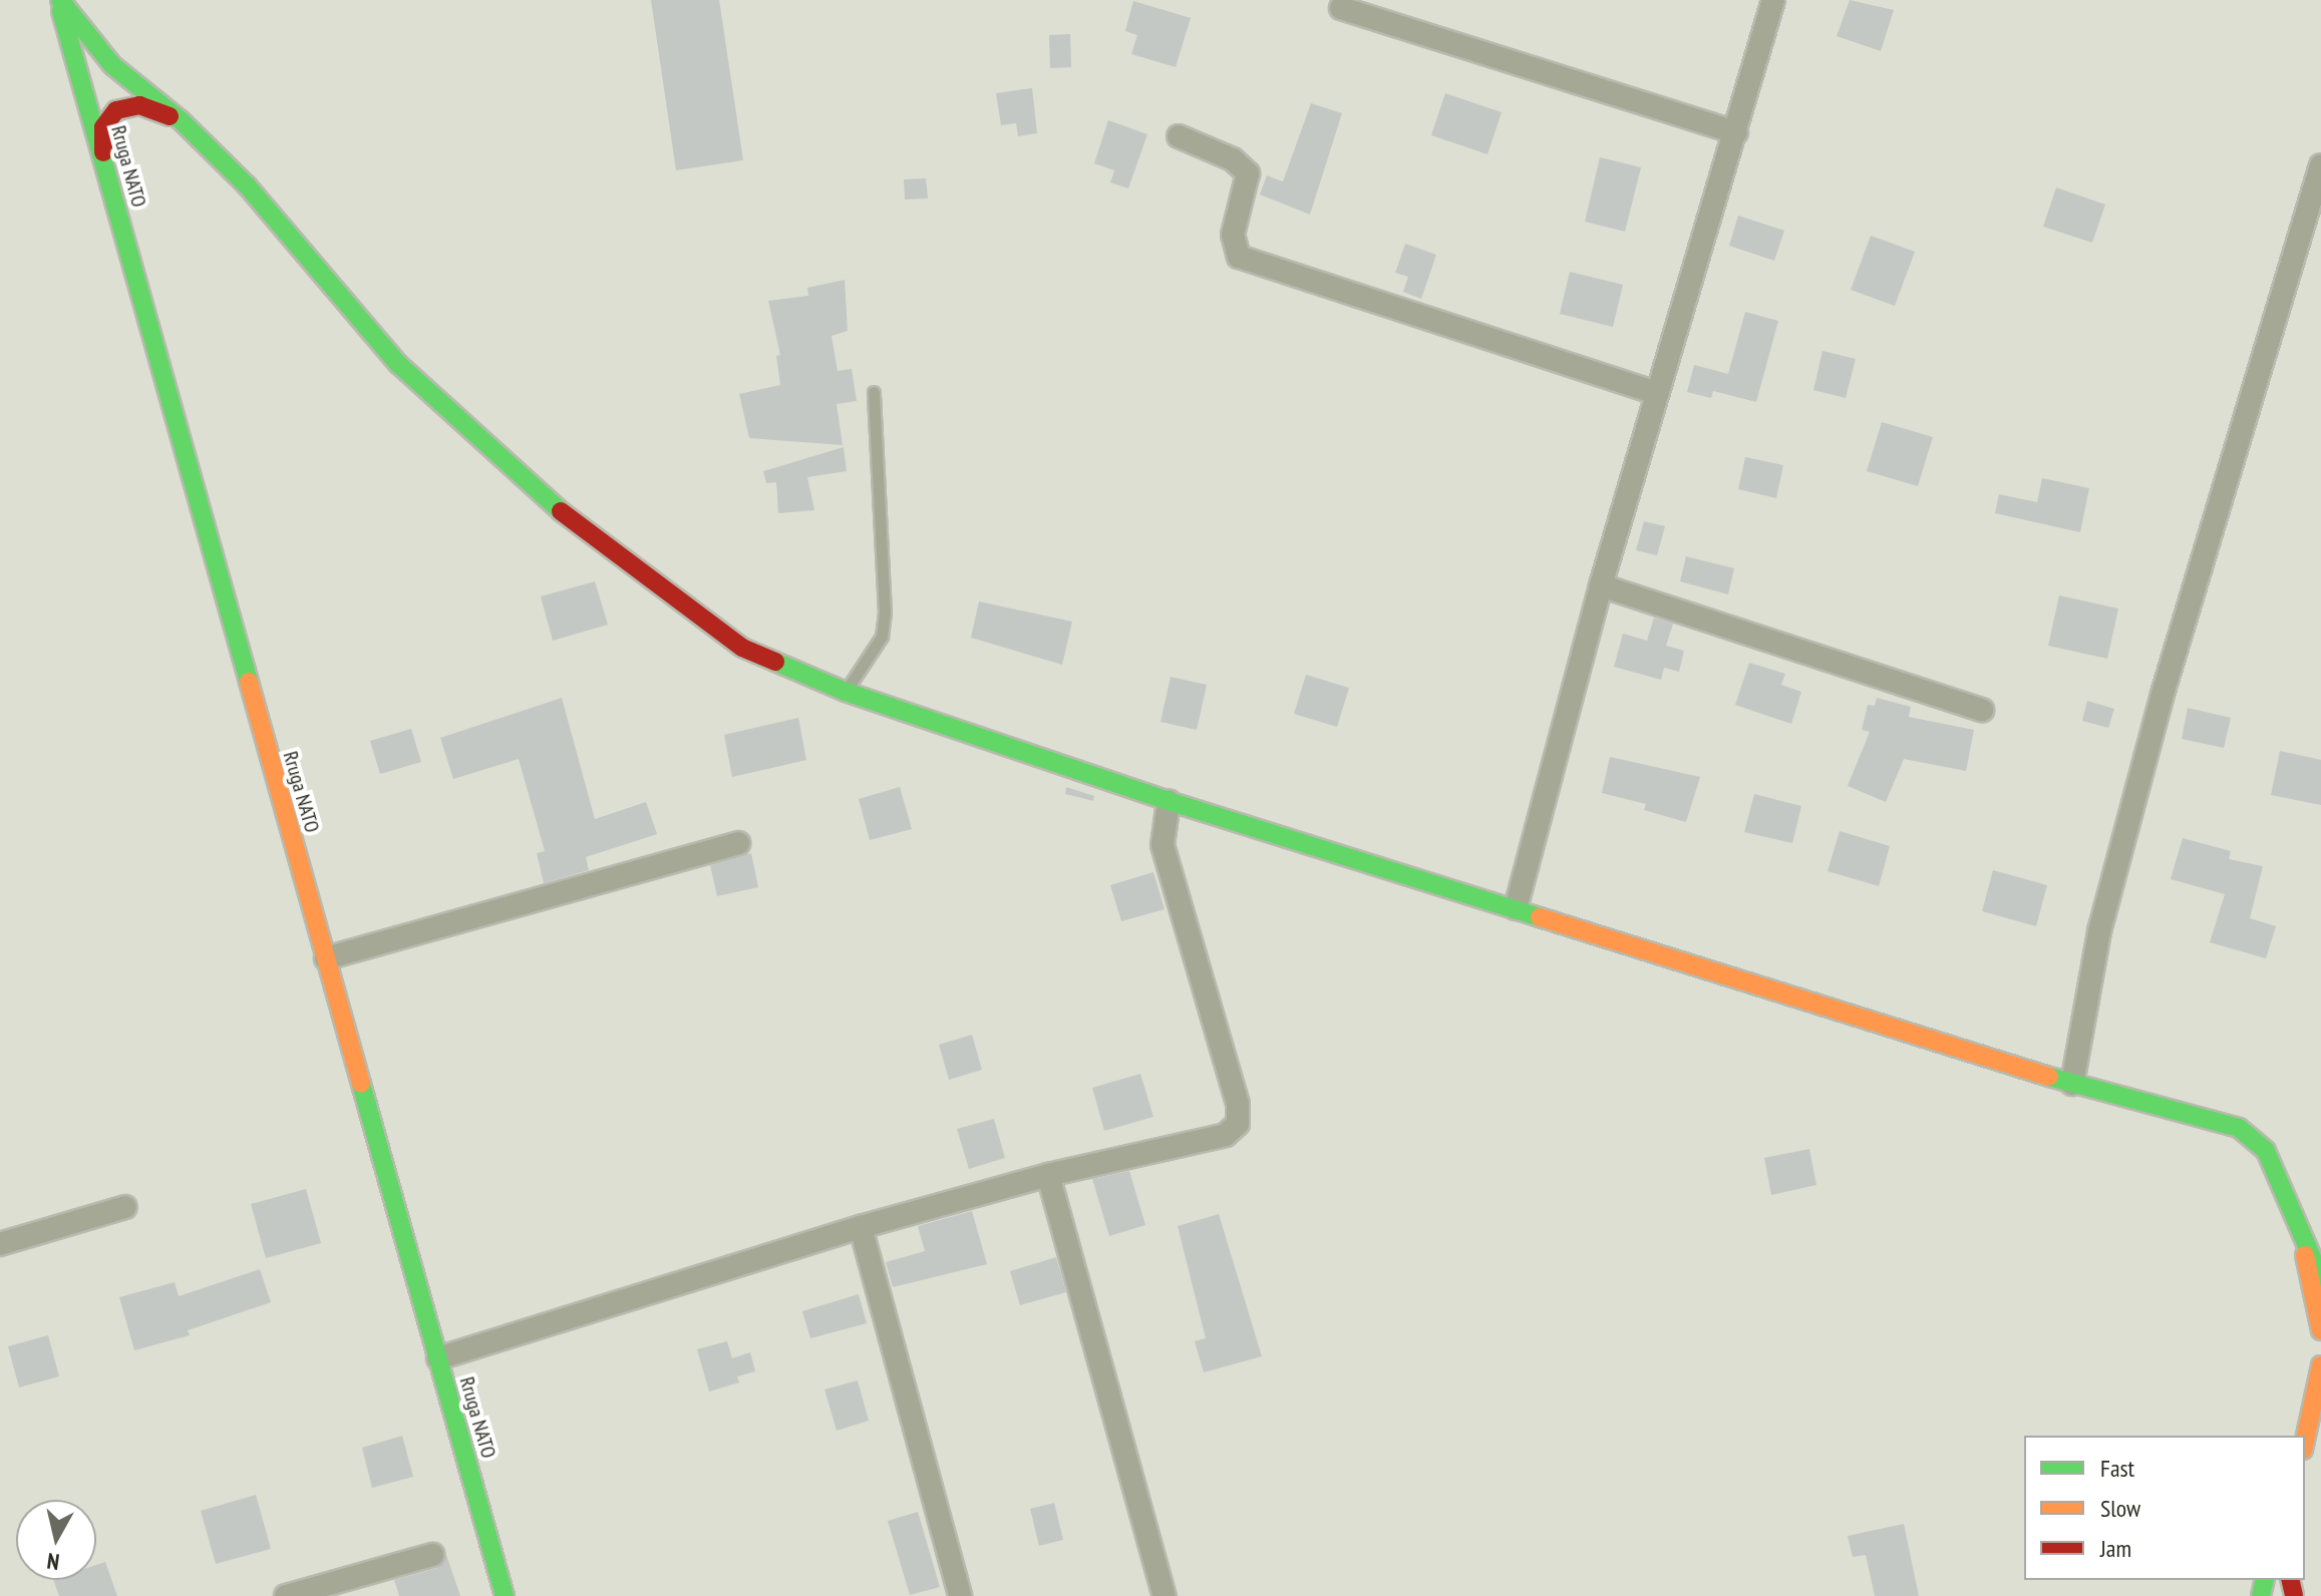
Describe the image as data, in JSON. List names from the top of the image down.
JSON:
{
  "streets": {
    "street": ["Rruga NATO"]
  },
  "legend": ["Fast", "Slow", "Jam"],
  "north": "bottom"
}
